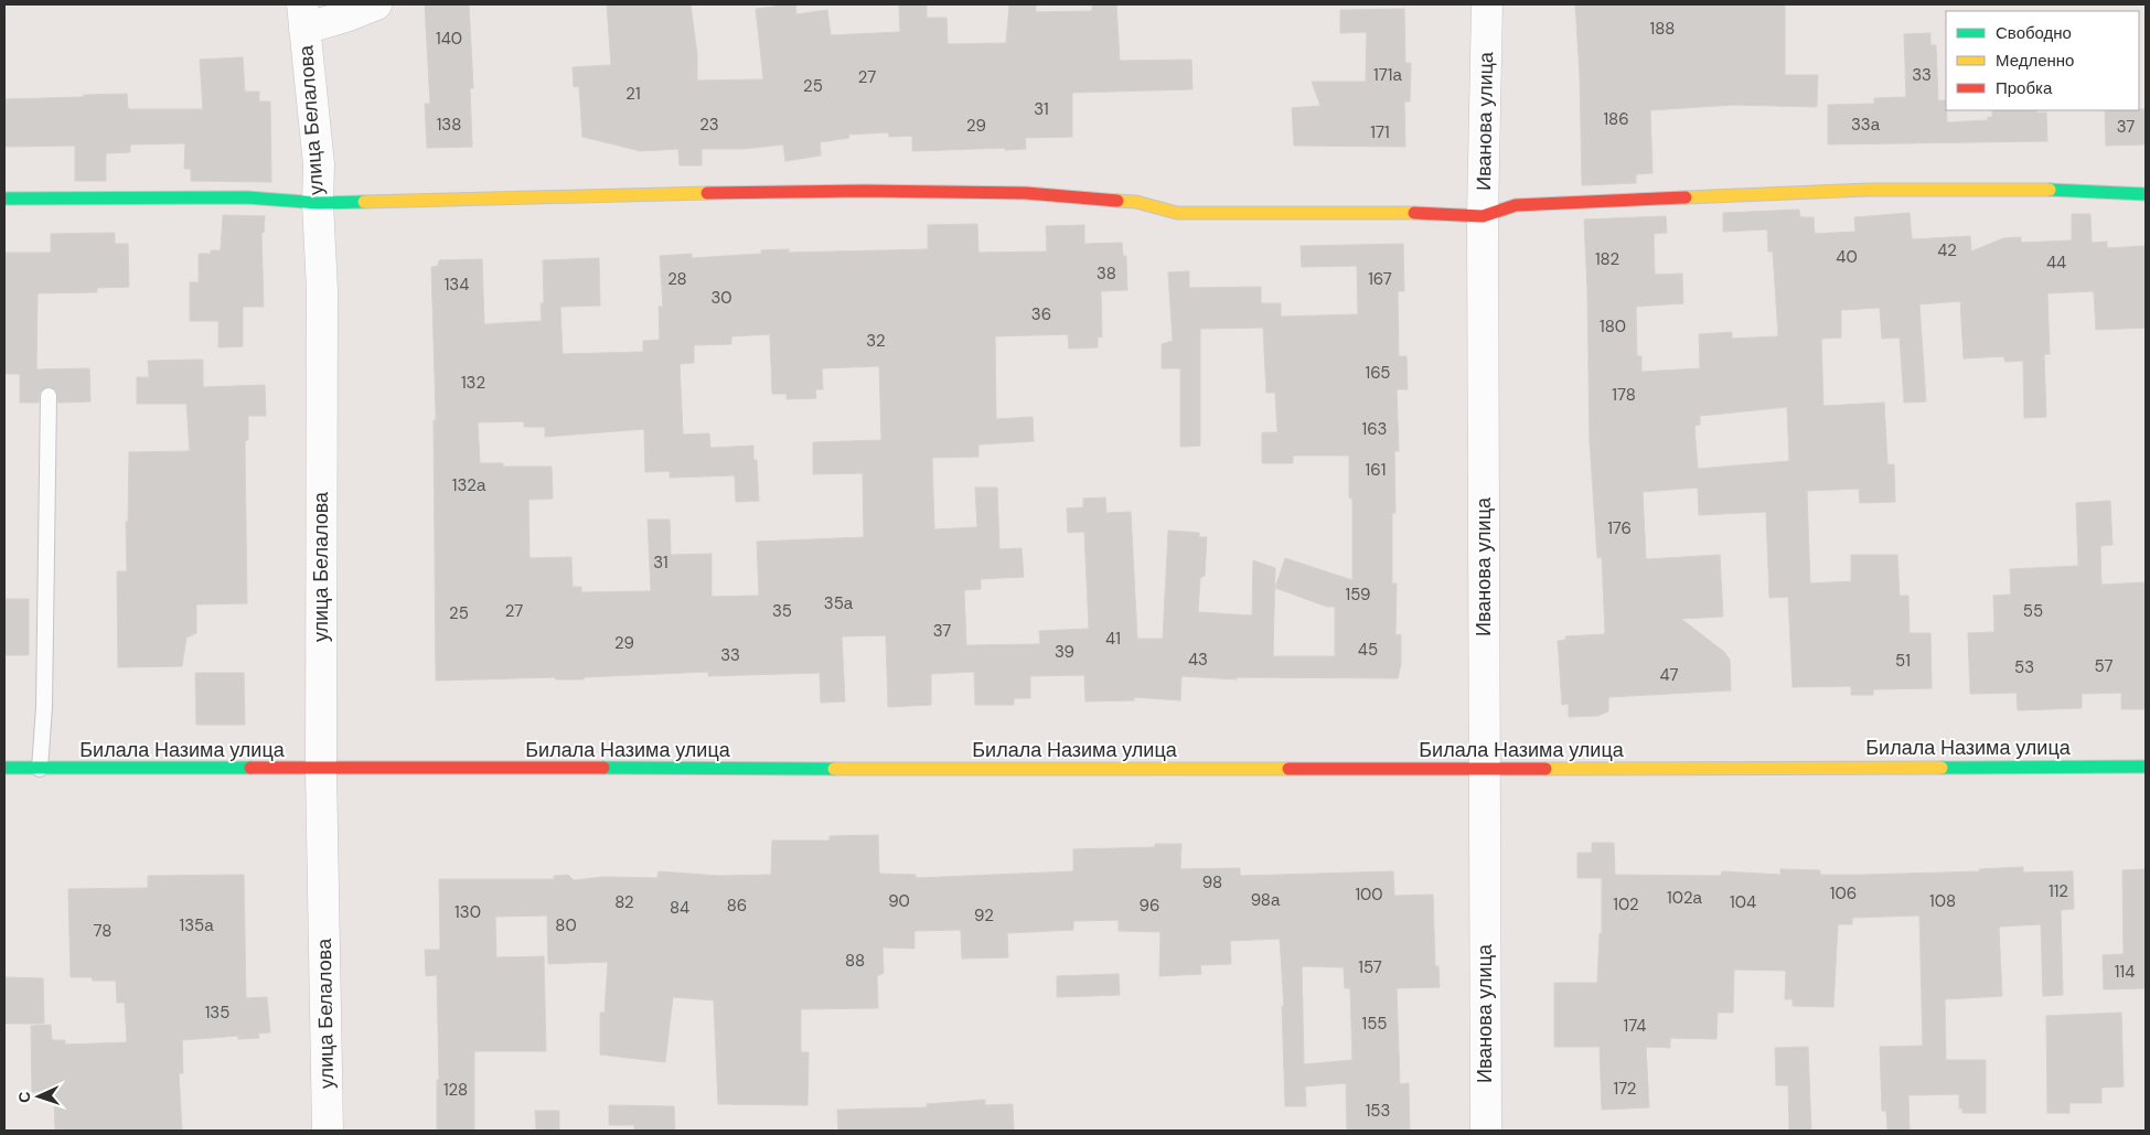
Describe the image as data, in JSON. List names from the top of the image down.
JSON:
{
  "streets": {
    "street": ["улица Белалова", "Иванова улица", "Билала Назима улица"]
  },
  "crossings": [
    ["улица Белалова", "Билала Назима улица"],
    ["Иванова улица", "Билала Назима улица"]
  ],
  "house_numbers": [
    "188",
    "140",
    "171а",
    "33",
    "27",
    "25",
    "21",
    "31",
    "186",
    "138",
    "23",
    "33а",
    "29",
    "37",
    "171",
    "42",
    "40",
    "182",
    "44",
    "38",
    "28",
    "167",
    "134",
    "30",
    "36",
    "180",
    "32",
    "165",
    "132",
    "178",
    "163",
    "161",
    "132а",
    "176",
    "31",
    "159",
    "35а",
    "27",
    "35",
    "55",
    "25",
    "37",
    "41",
    "29",
    "45",
    "39",
    "33",
    "43",
    "51",
    "57",
    "53",
    "47",
    "98",
    "112",
    "106",
    "100",
    "102а",
    "98а",
    "90",
    "108",
    "82",
    "104",
    "102",
    "86",
    "96",
    "84",
    "130",
    "92",
    "135а",
    "80",
    "78",
    "88",
    "157",
    "114",
    "135",
    "155",
    "174",
    "172",
    "128",
    "153"
  ],
  "legend": ["Свободно", "Медленно", "Пробка"],
  "north": "left"
}
